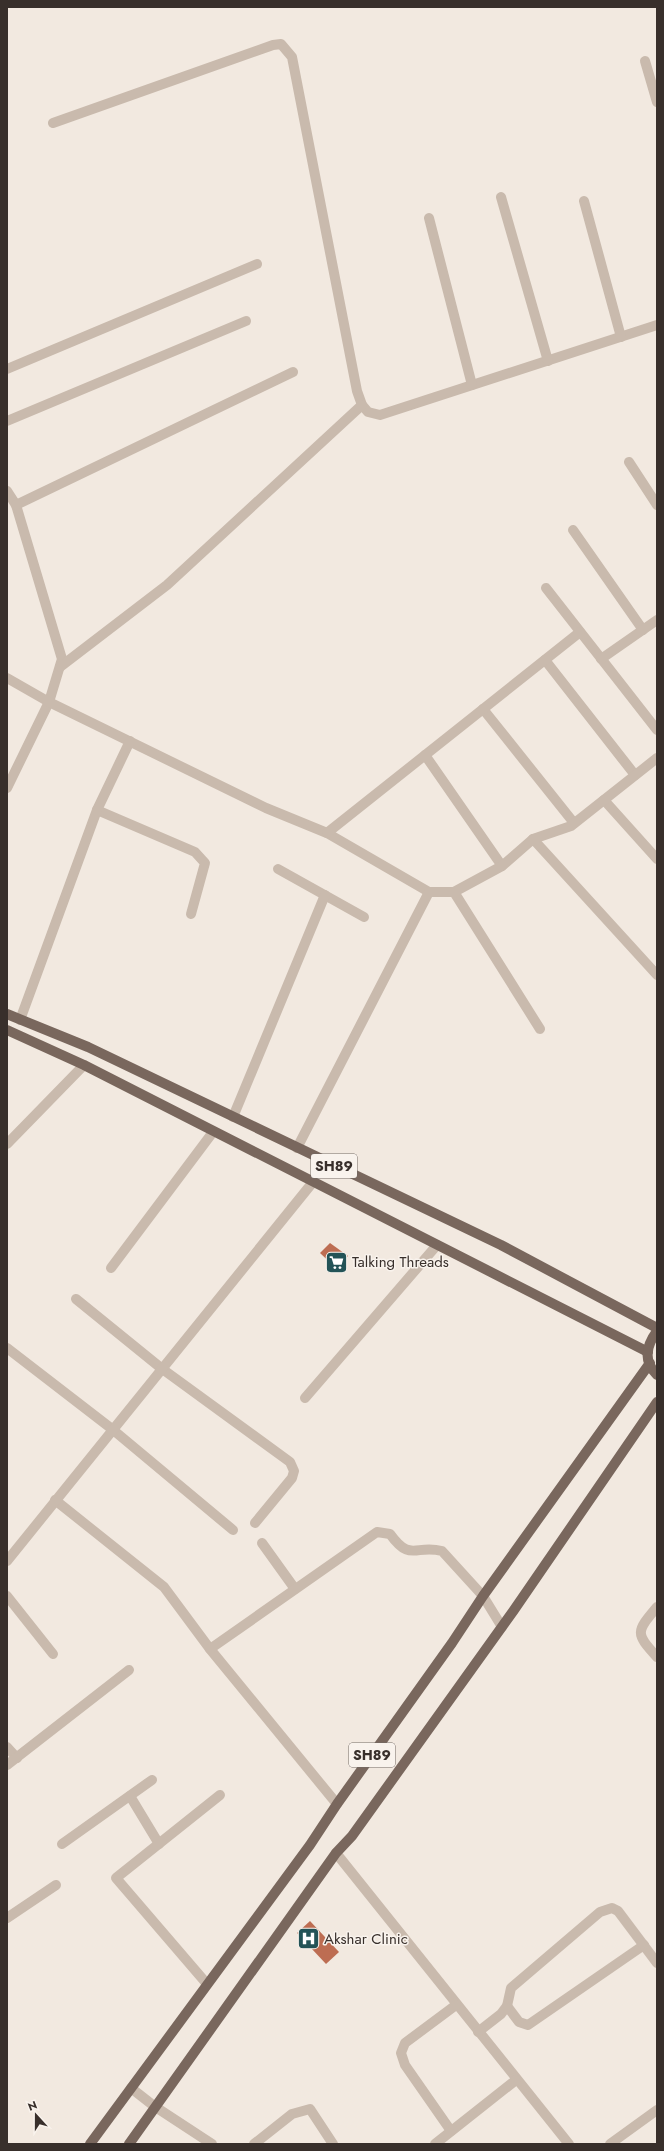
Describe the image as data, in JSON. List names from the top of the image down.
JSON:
{
  "streets": {
    "main road": ["SH89"]
  },
  "places": {
    "supermarket": ["Talking Threads"],
    "hospital": ["Akshar Clinic"]
  },
  "north": "top"
}
